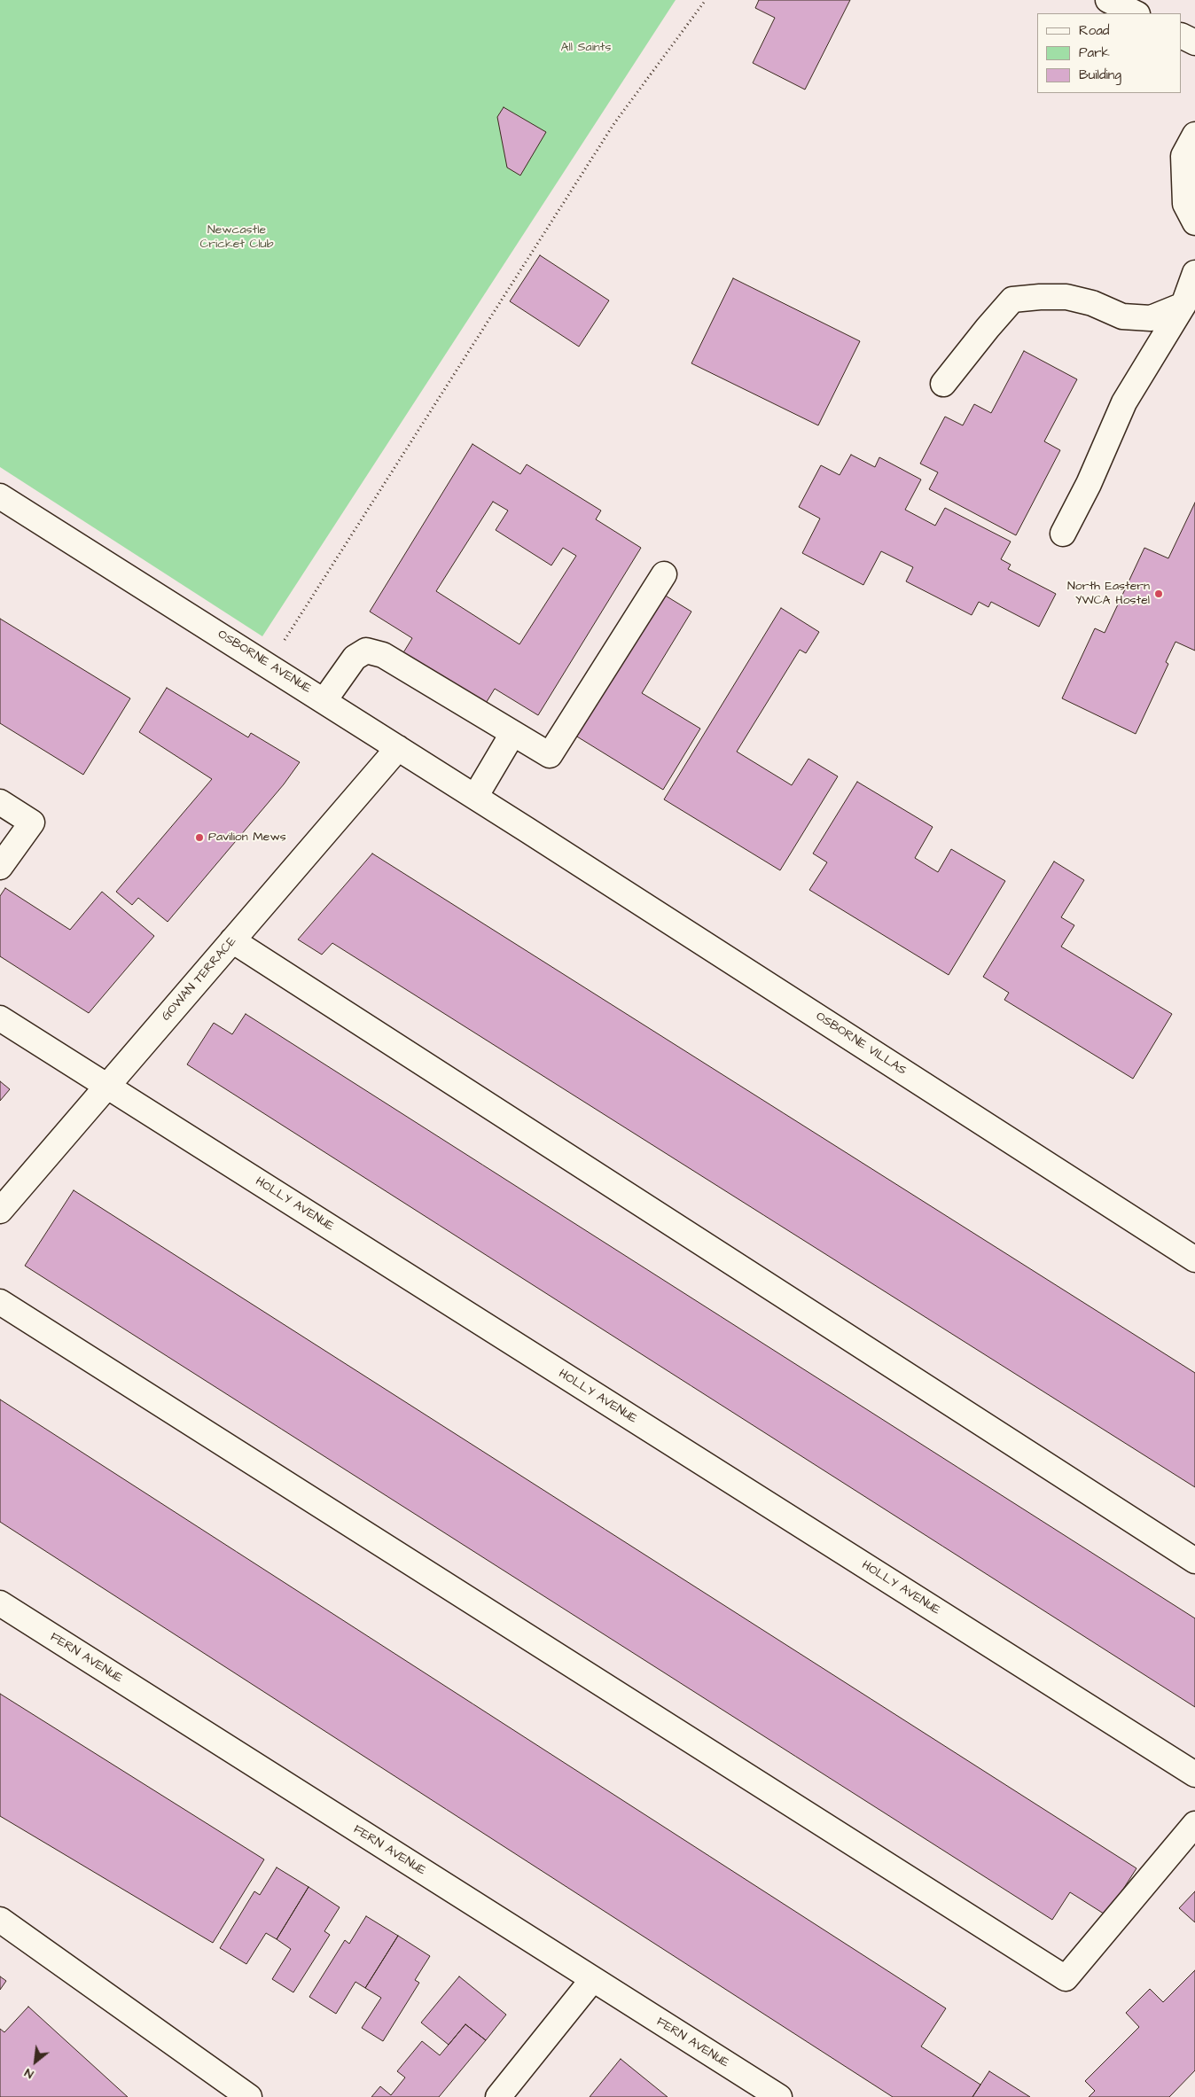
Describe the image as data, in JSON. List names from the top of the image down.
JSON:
{
  "streets": {
    "street": [
      "OSBORNE AVENUE",
      "GOWAN TERRACE",
      "OSBORNE VILLAS",
      "HOLLY AVENUE",
      "FERN AVENUE"
    ]
  },
  "crossings": [
    ["OSBORNE AVENUE", "GOWAN TERRACE"],
    ["OSBORNE AVENUE", "OSBORNE VILLAS"],
    ["GOWAN TERRACE", "HOLLY AVENUE"]
  ],
  "parks": ["All Saints", "Newcastle Cricket Club"],
  "places": ["North Eastern YWCA Hostel", "Pavilion Mews"],
  "legend": ["Road", "Park", "Building"],
  "north": "bottom left"
}
